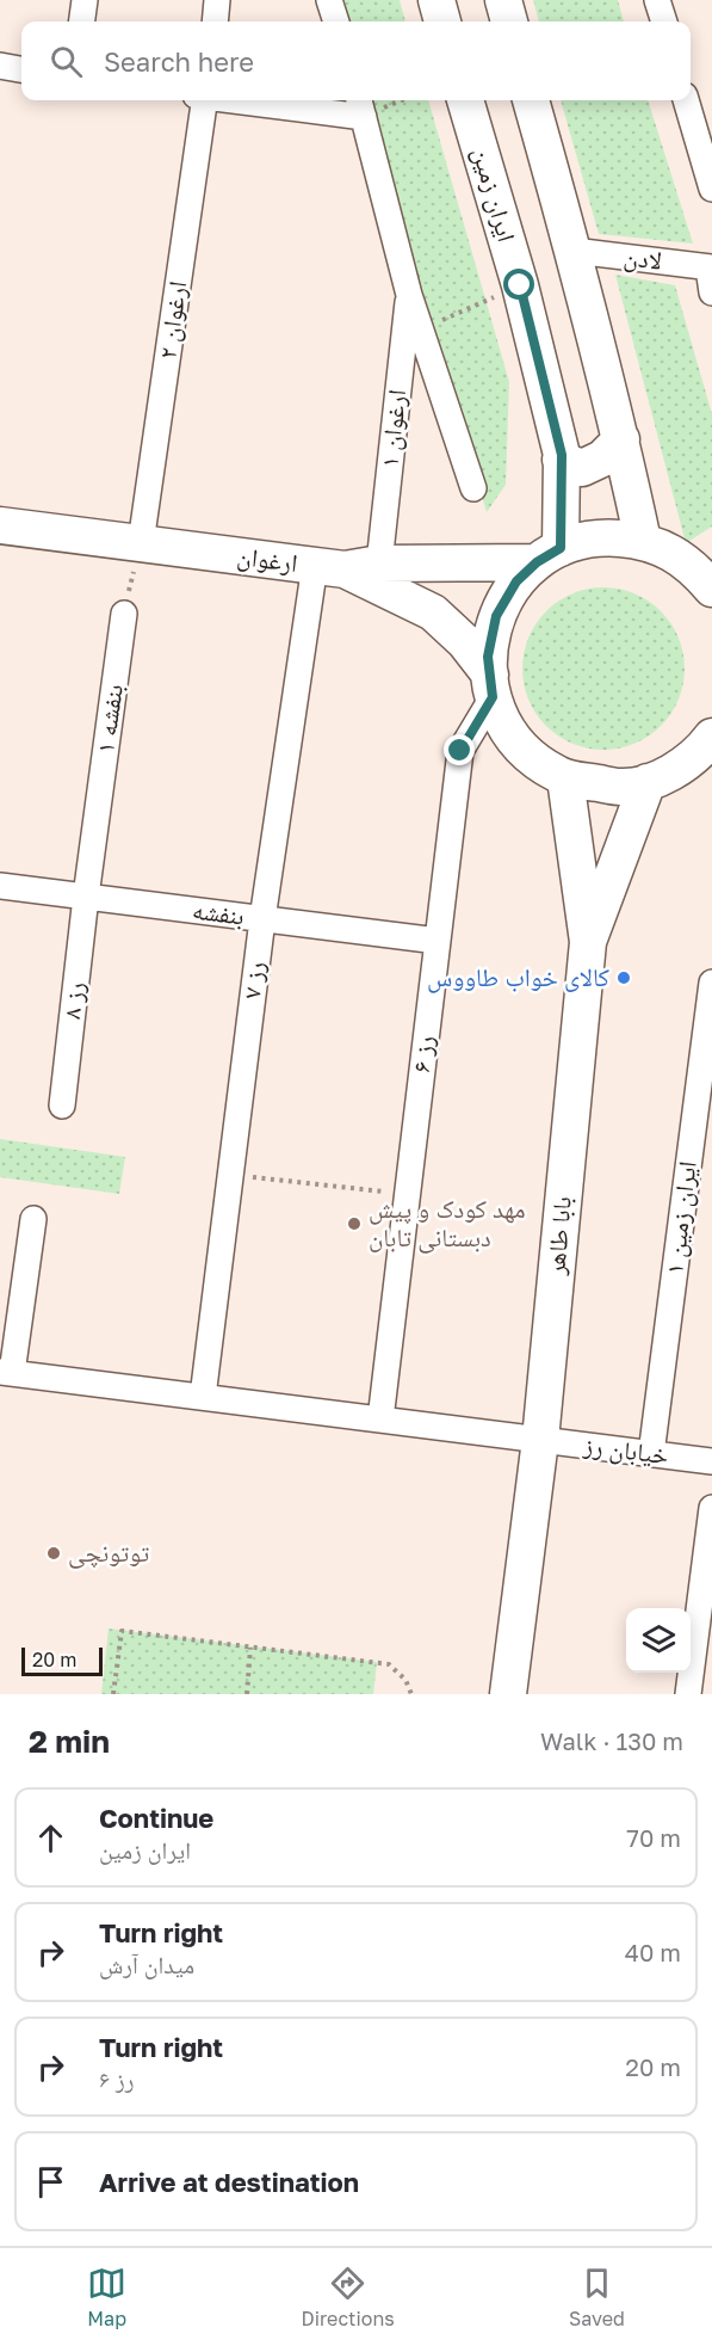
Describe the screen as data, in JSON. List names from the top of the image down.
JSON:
{
  "streets": {
    "main road": ["ایران زمین", "ارغوان", "بابا طاهر"],
    "street": [
      "لادن",
      "ارغوان ۲",
      "ارغوان ۱",
      "بنفشه ۱",
      "بنفشه",
      "رز ۷",
      "رز ۸",
      "رز ۶",
      "ایران زمین ۱",
      "خیابان رز"
    ]
  },
  "crossings": [
    ["ایران زمین", "ارغوان"],
    ["ارغوان ۲", "ارغوان"],
    ["ارغوان ۱", "ارغوان"],
    ["ارغوان", "رز ۷"],
    ["بنفشه ۱", "بنفشه"],
    ["بنفشه ۱", "رز ۸"],
    ["بنفشه", "رز ۷"],
    ["بنفشه", "رز ۸"],
    ["بنفشه", "رز ۶"],
    ["رز ۷", "خیابان رز"],
    ["رز ۶", "خیابان رز"],
    ["ایران زمین ۱", "خیابان رز"],
    ["بابا طاهر", "خیابان رز"]
  ],
  "places": ["کالای خواب طاووس", "مهد کودک و پیش دبستانی تابان", "توتونچی"],
  "scale_bar": "20 m",
  "page": {
    "search": "Search here",
    "scale": "20 m",
    "heading": ["2 min", "Walk · 130 m"],
    "list": [
      ["Continue", "ایران زمین", "70 m"],
      ["Turn right", "میدان آرش", "40 m"],
      ["Turn right", "رز ۶", "20 m"],
      "Arrive at destination"
    ],
    "nav": ["Map", "Directions", "Saved"]
  }
}
